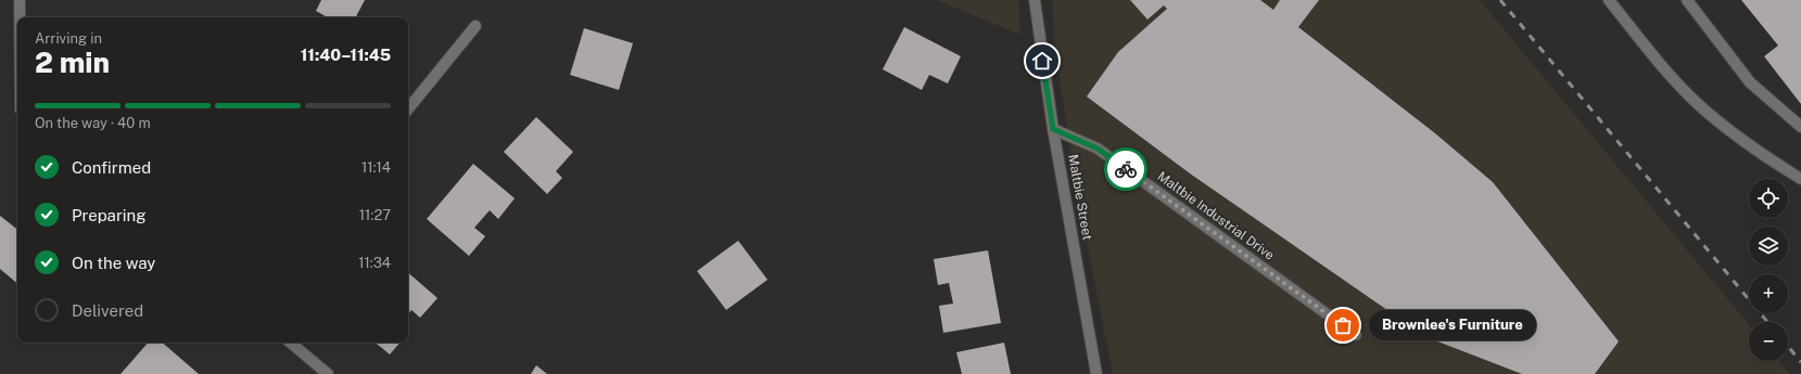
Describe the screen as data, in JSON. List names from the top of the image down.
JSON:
{
  "streets": {
    "street": ["Maltbie Street", "Maltbie Industrial Drive"]
  },
  "crossings": [
    ["Maltbie Street", "Maltbie Industrial Drive"]
  ],
  "places": ["Brownlee's Furniture"],
  "page": {
    "heading": ["2 min", "Arriving in", "11:40–11:45"],
    "bar": "On the way · 40 m",
    "list": [
      ["Confirmed", "11:14"],
      ["Preparing", "11:27"],
      ["On the way", "11:34"],
      "Delivered"
    ],
    "map_buttons": ["+", "−"],
    "bubble": "Brownlee's Furniture"
  }
}
